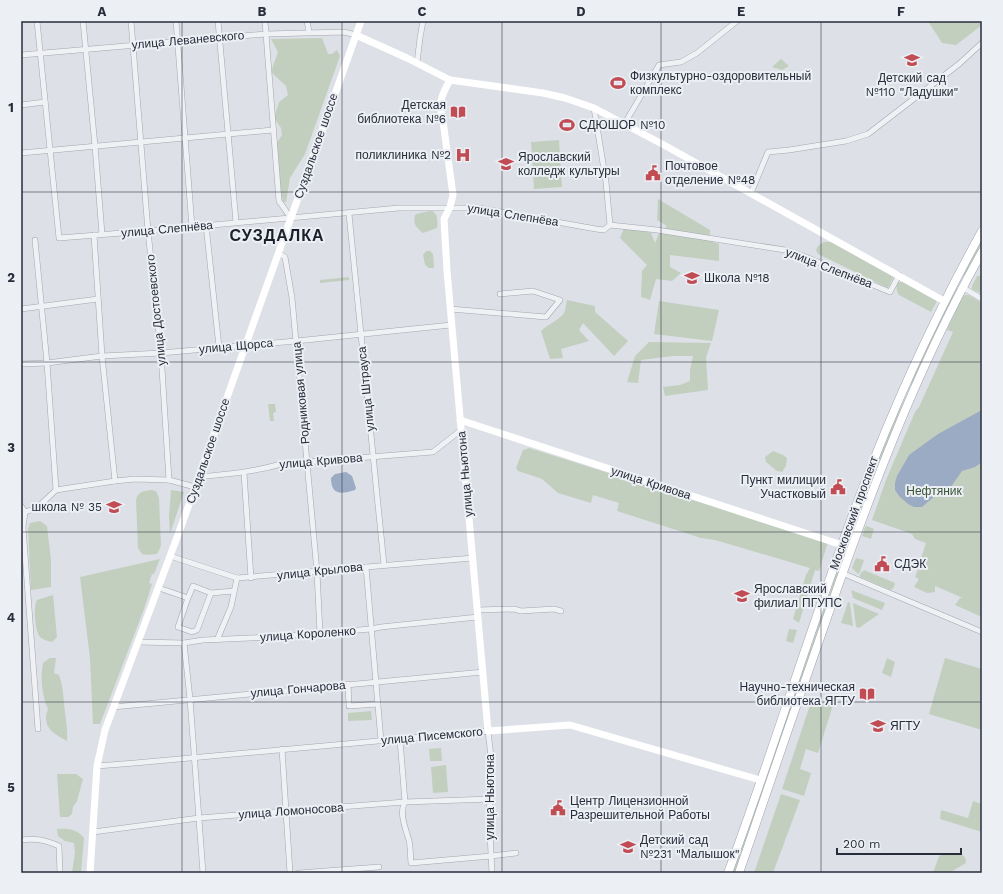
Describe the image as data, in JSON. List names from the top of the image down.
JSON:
{
  "streets": {
    "main road": ["Московский проспект"],
    "street": [
      "улица Леваневского",
      "Суздальское шоссе",
      "улица Слепнёва",
      "улица Достоевского",
      "улица Щорса",
      "улица Штрауса",
      "Родниковая улица",
      "улица Кривова",
      "улица Ньютона",
      "улица Крылова",
      "улица Короленко",
      "улица Гончарова",
      "улица Писемского",
      "улица Ломоносова"
    ]
  },
  "crossings": [
    ["улица Леваневского", "Суздальское шоссе"],
    ["улица Леваневского", "улица Слепнёва"],
    ["улица Леваневского", "улица Достоевского"],
    ["Суздальское шоссе", "улица Слепнёва"],
    ["Суздальское шоссе", "улица Щорса"],
    ["Суздальское шоссе", "Родниковая улица"],
    ["Суздальское шоссе", "улица Кривова"],
    ["Суздальское шоссе", "улица Крылова"],
    ["Суздальское шоссе", "улица Короленко"],
    ["Суздальское шоссе", "улица Гончарова"],
    ["Суздальское шоссе", "улица Писемского"],
    ["Суздальское шоссе", "улица Ломоносова"],
    ["улица Слепнёва", "улица Достоевского"],
    ["улица Слепнёва", "улица Штрауса"],
    ["улица Слепнёва", "улица Ньютона"],
    ["улица Слепнёва", "Московский проспект"],
    ["улица Достоевского", "улица Щорса"],
    ["улица Щорса", "улица Штрауса"],
    ["улица Щорса", "Родниковая улица"],
    ["улица Щорса", "улица Ньютона"],
    ["улица Штрауса", "улица Кривова"],
    ["улица Штрауса", "улица Крылова"],
    ["Родниковая улица", "улица Кривова"],
    ["Родниковая улица", "улица Крылова"],
    ["Родниковая улица", "улица Короленко"],
    ["улица Кривова", "улица Ньютона"],
    ["улица Кривова", "Московский проспект"],
    ["улица Ньютона", "улица Крылова"],
    ["улица Ньютона", "улица Короленко"],
    ["улица Ньютона", "улица Гончарова"],
    ["улица Ньютона", "улица Писемского"],
    ["улица Ньютона", "улица Ломоносова"],
    ["Московский проспект", "улица Писемского"]
  ],
  "districts": ["СУЗДАЛКА"],
  "parks": ["Нефтяник"],
  "places": {
    "school or university": [
      "Детский сад №110 \"Ладушки\"",
      "Ярославский колледж культуры",
      "Школа №18",
      "школа № 35",
      "Ярославский филиал ПГУПС",
      "ЯГТУ",
      "Детский сад №231 \"Малышок\""
    ],
    "sports": ["Физкультурно-оздоровительный комплекс", "СДЮШОР №10"],
    "library": ["Детская библиотека №6", "Научно-техническая библиотека ЯГТУ"],
    "hospital": ["поликлиника №2"],
    "public building": [
      "Почтовое отделение №48",
      "Пункт милиции Участковый",
      "СДЭК",
      "Центр Лицензионной Разрешительной Работы"
    ]
  },
  "scale_bar": "200 m",
  "grid": {
    "columns": [
      "A",
      "B",
      "C",
      "D",
      "E",
      "F"
    ],
    "rows": [
      "1",
      "2",
      "3",
      "4",
      "5"
    ]
  }
}
